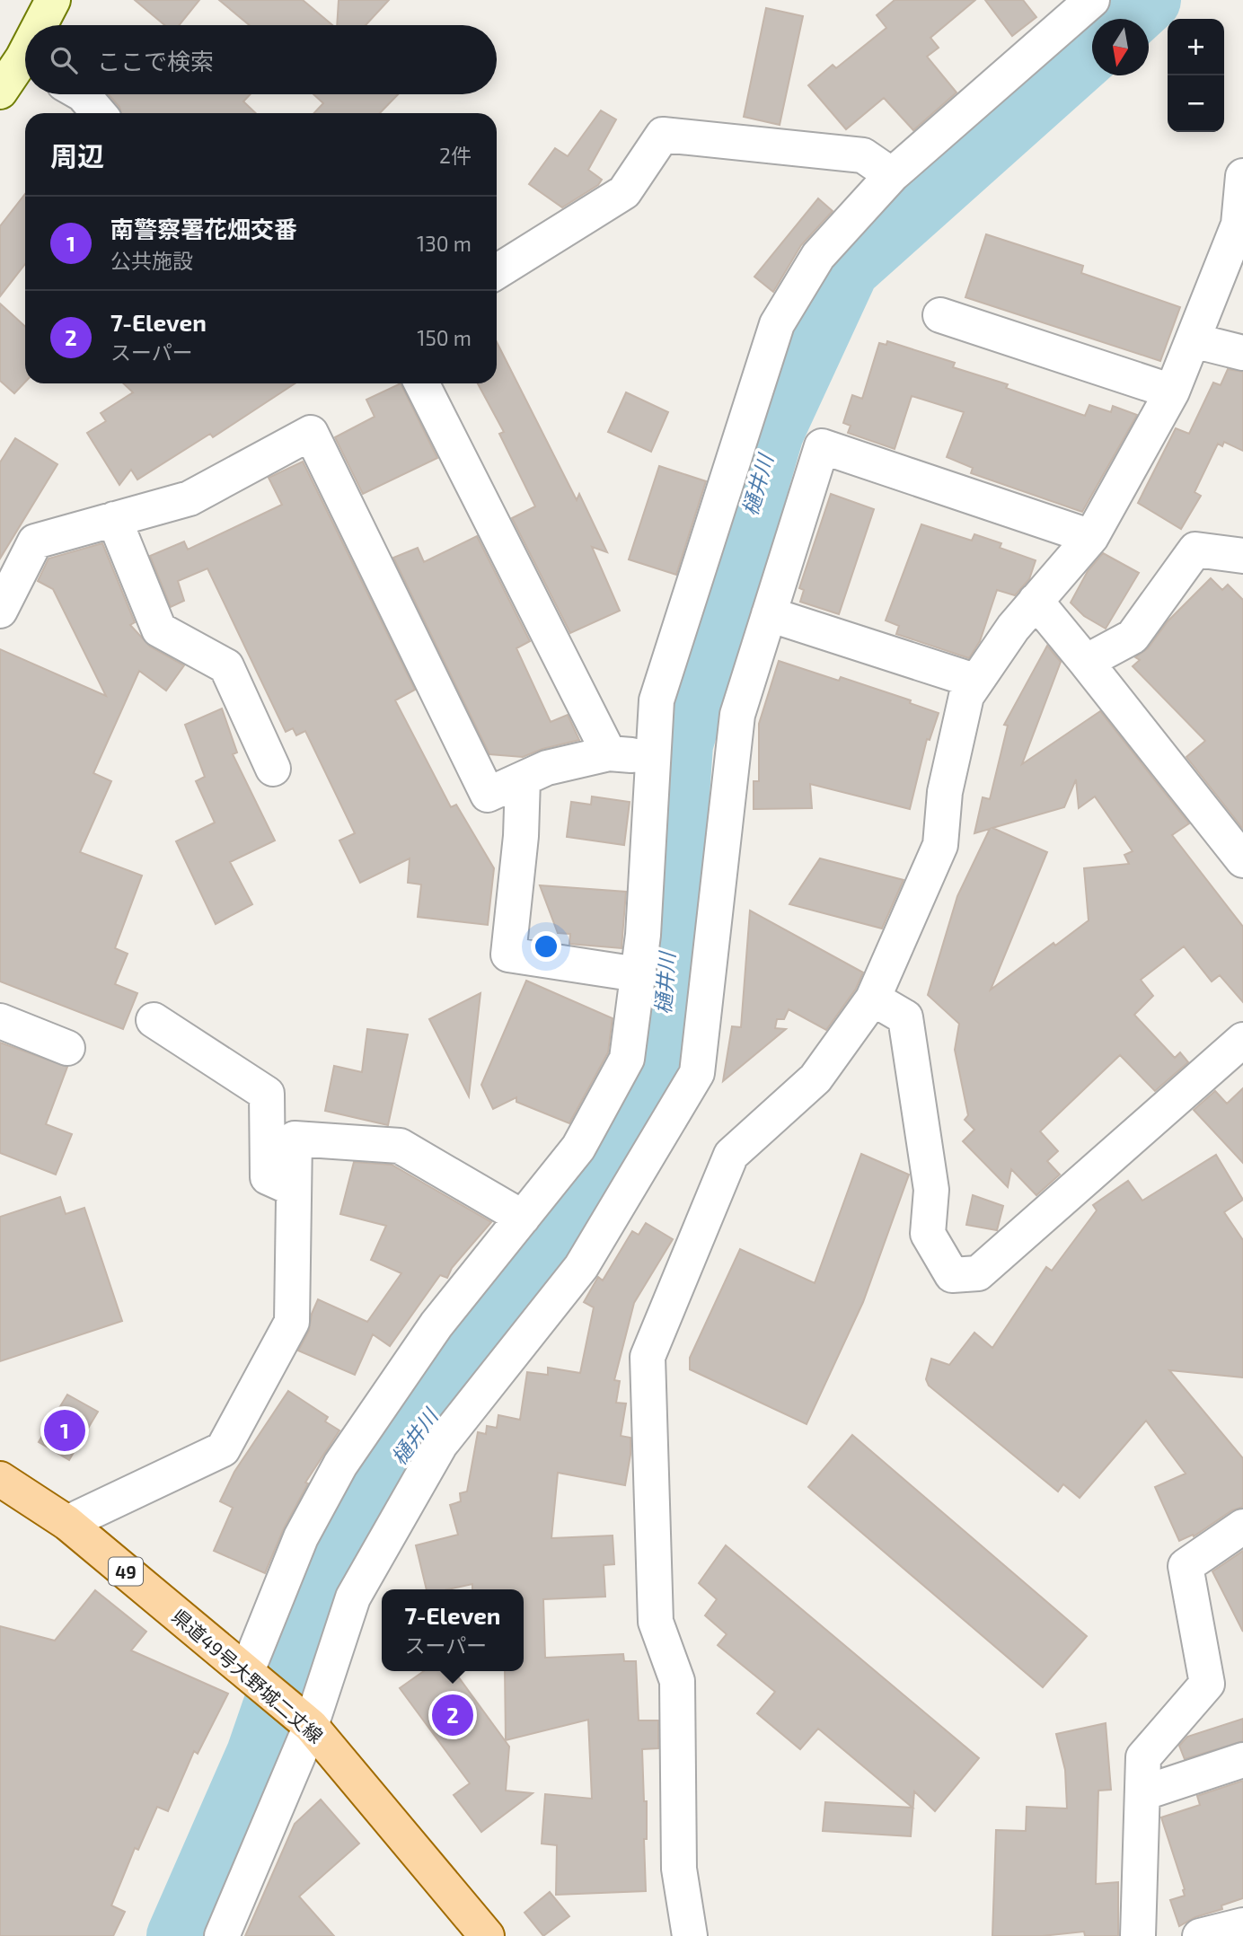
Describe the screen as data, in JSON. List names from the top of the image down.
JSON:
{
  "streets": {
    "main road": ["49", "県道49号大野城二丈線"]
  },
  "water": ["樋井川"],
  "north": "bottom",
  "page": {
    "map_buttons": ["+", "−"],
    "search": "ここで検索",
    "heading": ["周辺", "2件"],
    "list": [
      {
        "mark": "1",
        "name": "南警察署花畑交番",
        "note": "公共施設",
        "value": "130 m"
      },
      {
        "mark": "2",
        "name": "7-Eleven",
        "note": "スーパー",
        "value": "150 m"
      }
    ],
    "pins": ["1", "2"],
    "popup": ["7-Eleven", "スーパー"]
  }
}
